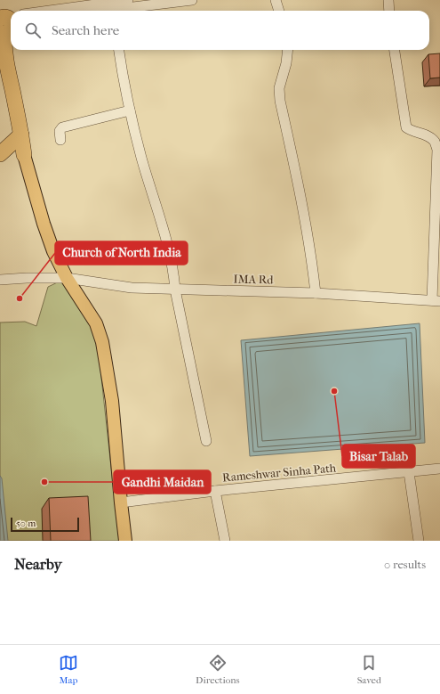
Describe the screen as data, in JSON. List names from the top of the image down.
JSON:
{
  "streets": {
    "street": ["IMA Rd", "Rameshwar Sinha Path"]
  },
  "places": ["Church of North India", "Bisar Talab", "Gandhi Maidan"],
  "scale_bar": "50 m",
  "page": {
    "search": "Search here",
    "scale": "50 m",
    "heading": ["Nearby", "0 results"],
    "nav": ["Map", "Directions", "Saved"]
  }
}
